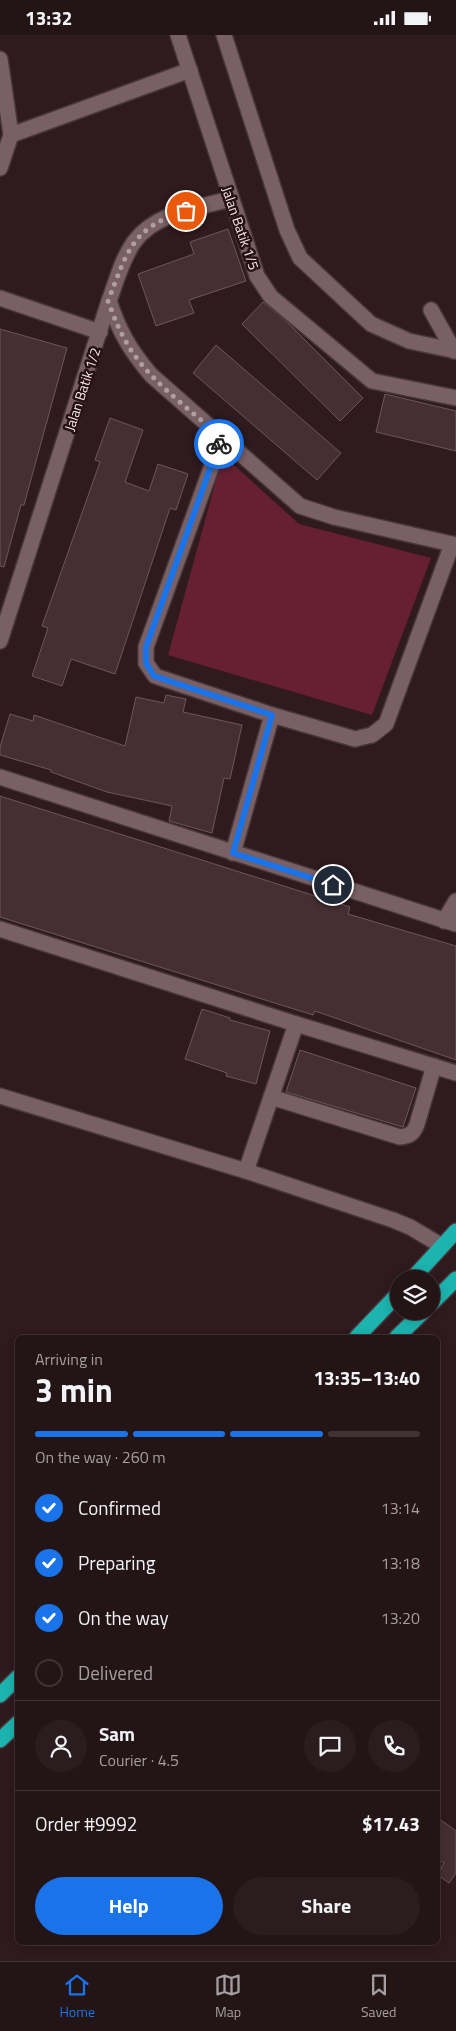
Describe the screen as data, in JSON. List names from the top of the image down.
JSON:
{
  "streets": {
    "street": ["Jalan Batik 1/5", "Jalan Batik 1/2"]
  },
  "crossings": [
    ["Jalan Batik 1/5", "Jalan Batik 1/2"]
  ],
  "page": {
    "status": "13:32",
    "heading": ["3 min", "Arriving in", "13:35–13:40"],
    "panel": [
      "Sam",
      "Courier · 4.5",
      "Order #9992",
      "$17.43"
    ],
    "bar": "On the way · 260 m",
    "list": [
      ["Confirmed", "13:14"],
      ["Preparing", "13:18"],
      ["On the way", "13:20"],
      "Delivered"
    ],
    "buttons": ["Help", "Share"],
    "tabs": ["Home", "Map", "Saved"]
  }
}
